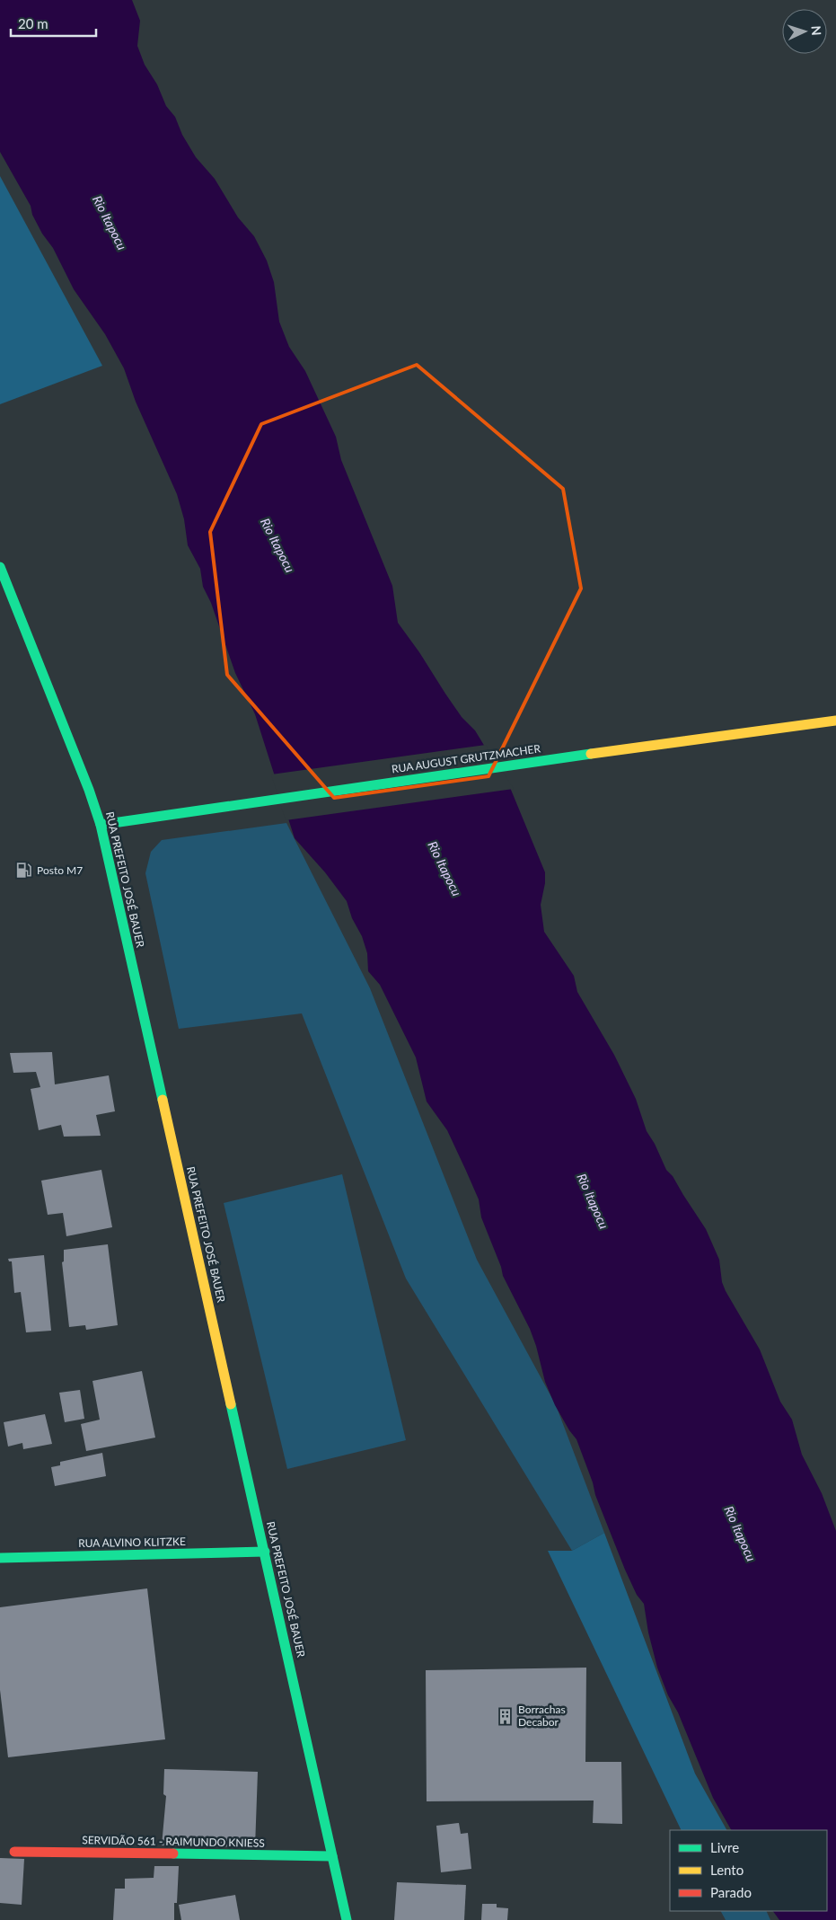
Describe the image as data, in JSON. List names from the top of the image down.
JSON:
{
  "streets": {
    "street": [
      "RUA AUGUST GRUTZMACHER",
      "RUA PREFEITO JOSÉ BAUER",
      "RUA ALVINO KLITZKE",
      "SERVIDÃO 561 - RAIMUNDO KNIESS"
    ]
  },
  "crossings": [
    ["RUA AUGUST GRUTZMACHER", "RUA PREFEITO JOSÉ BAUER"],
    ["RUA PREFEITO JOSÉ BAUER", "RUA ALVINO KLITZKE"],
    ["RUA PREFEITO JOSÉ BAUER", "SERVIDÃO 561 - RAIMUNDO KNIESS"]
  ],
  "water": ["Rio Itapocu"],
  "places": {
    "fuel station": ["Posto M7"],
    "building": ["Borrachas Decabor"]
  },
  "legend": ["Livre", "Lento", "Parado"],
  "scale_bar": "20 m",
  "north": "right"
}
